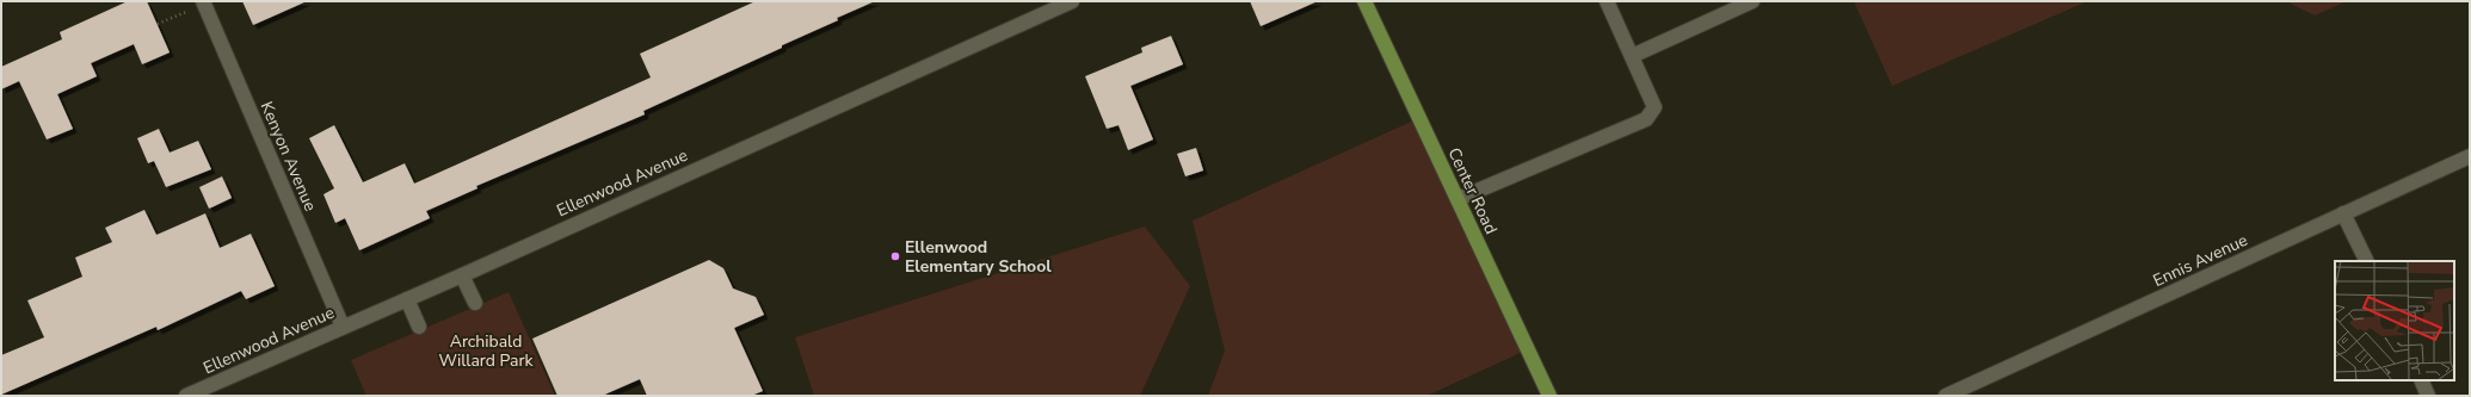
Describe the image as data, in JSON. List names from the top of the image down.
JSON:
{
  "streets": {
    "main road": ["Center Road"],
    "street": ["Kenyon Avenue", "Ellenwood Avenue", "Ennis Avenue"]
  },
  "crossings": [
    ["Kenyon Avenue", "Ellenwood Avenue"]
  ],
  "parks": ["Archibald Willard Park"],
  "places": ["Ellenwood Elementary School"]
}
